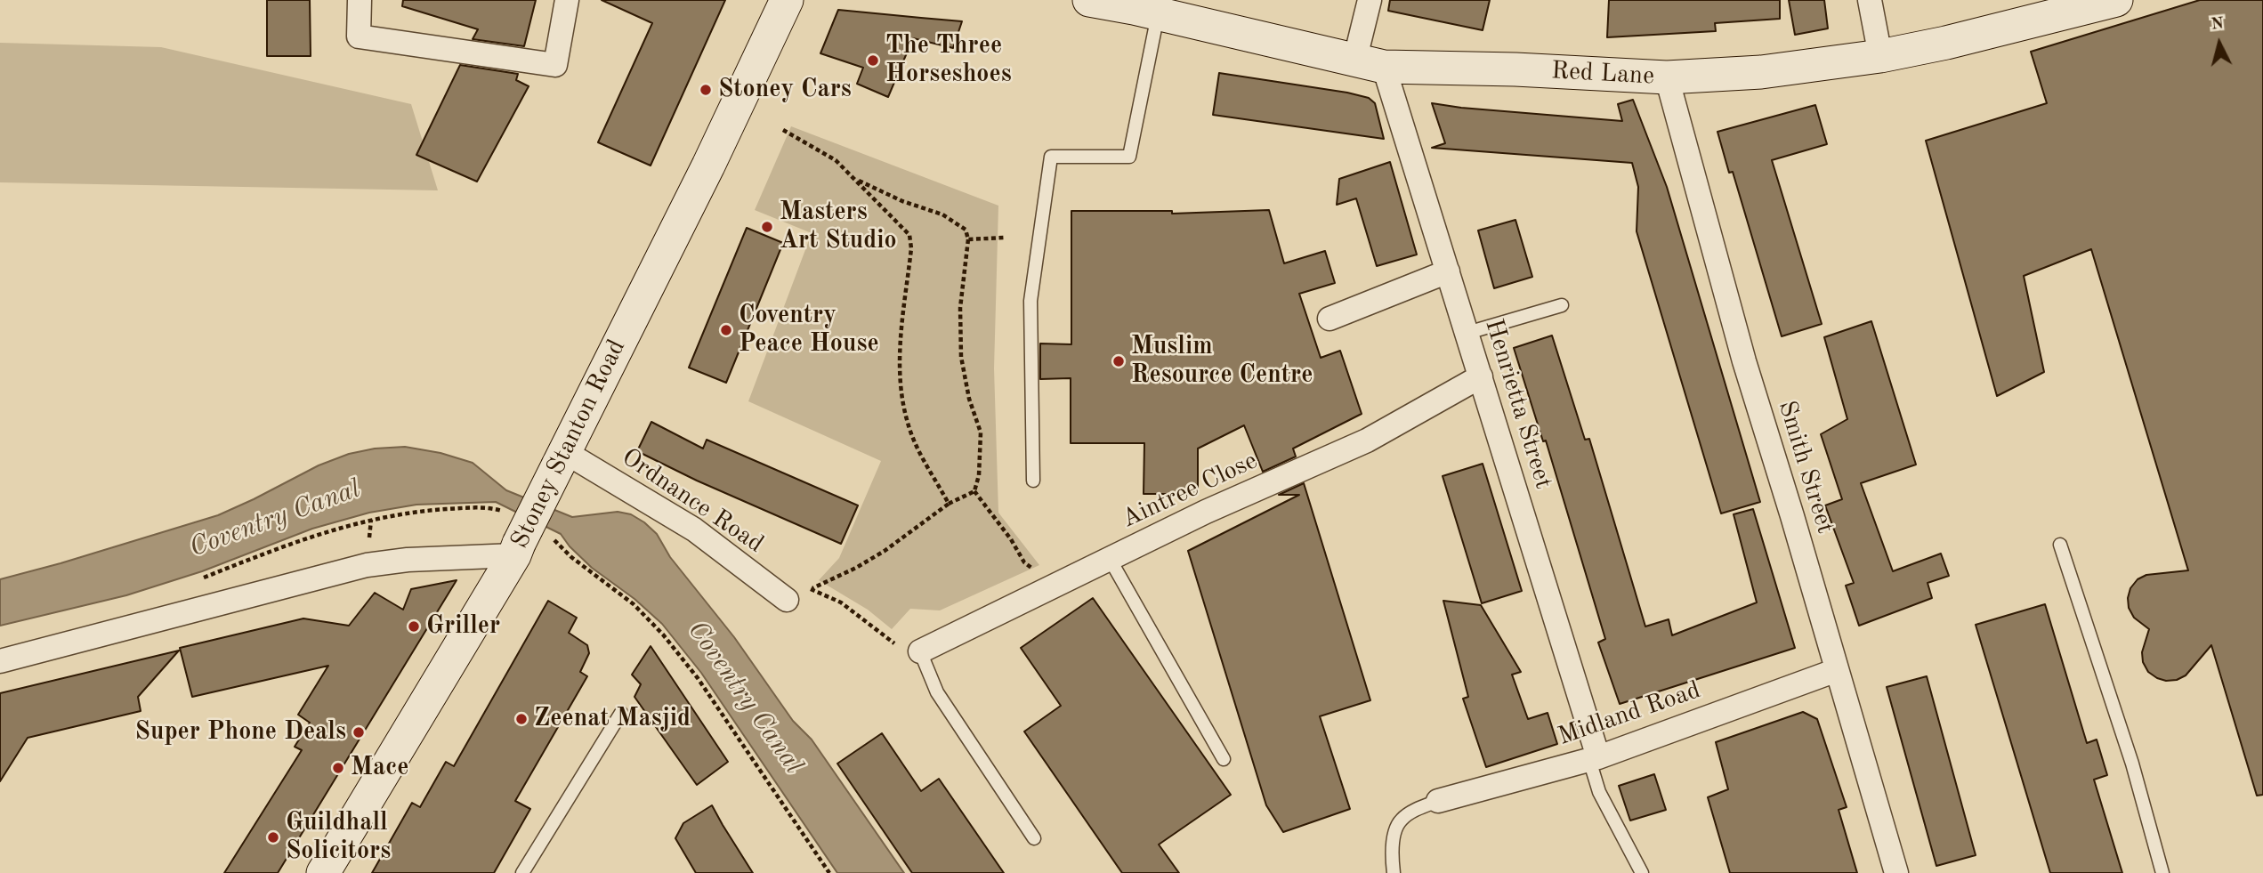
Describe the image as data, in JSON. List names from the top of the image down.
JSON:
{
  "streets": {
    "street": [
      "Red Lane",
      "Henrietta Street",
      "Stoney Stanton Road",
      "Smith Street",
      "Aintree Close",
      "Ordnance Road",
      "Midland Road"
    ]
  },
  "crossings": [
    ["Red Lane", "Henrietta Street"],
    ["Red Lane", "Smith Street"],
    ["Henrietta Street", "Aintree Close"],
    ["Henrietta Street", "Midland Road"],
    ["Stoney Stanton Road", "Ordnance Road"],
    ["Smith Street", "Midland Road"]
  ],
  "water": ["Coventry Canal"],
  "places": [
    "The Three Horseshoes",
    "Stoney Cars",
    "Masters Art Studio",
    "Coventry Peace House",
    "Muslim Resource Centre",
    "Griller",
    "Zeenat Masjid",
    "Super Phone Deals",
    "Mace",
    "Guildhall Solicitors"
  ],
  "north": "top"
}
